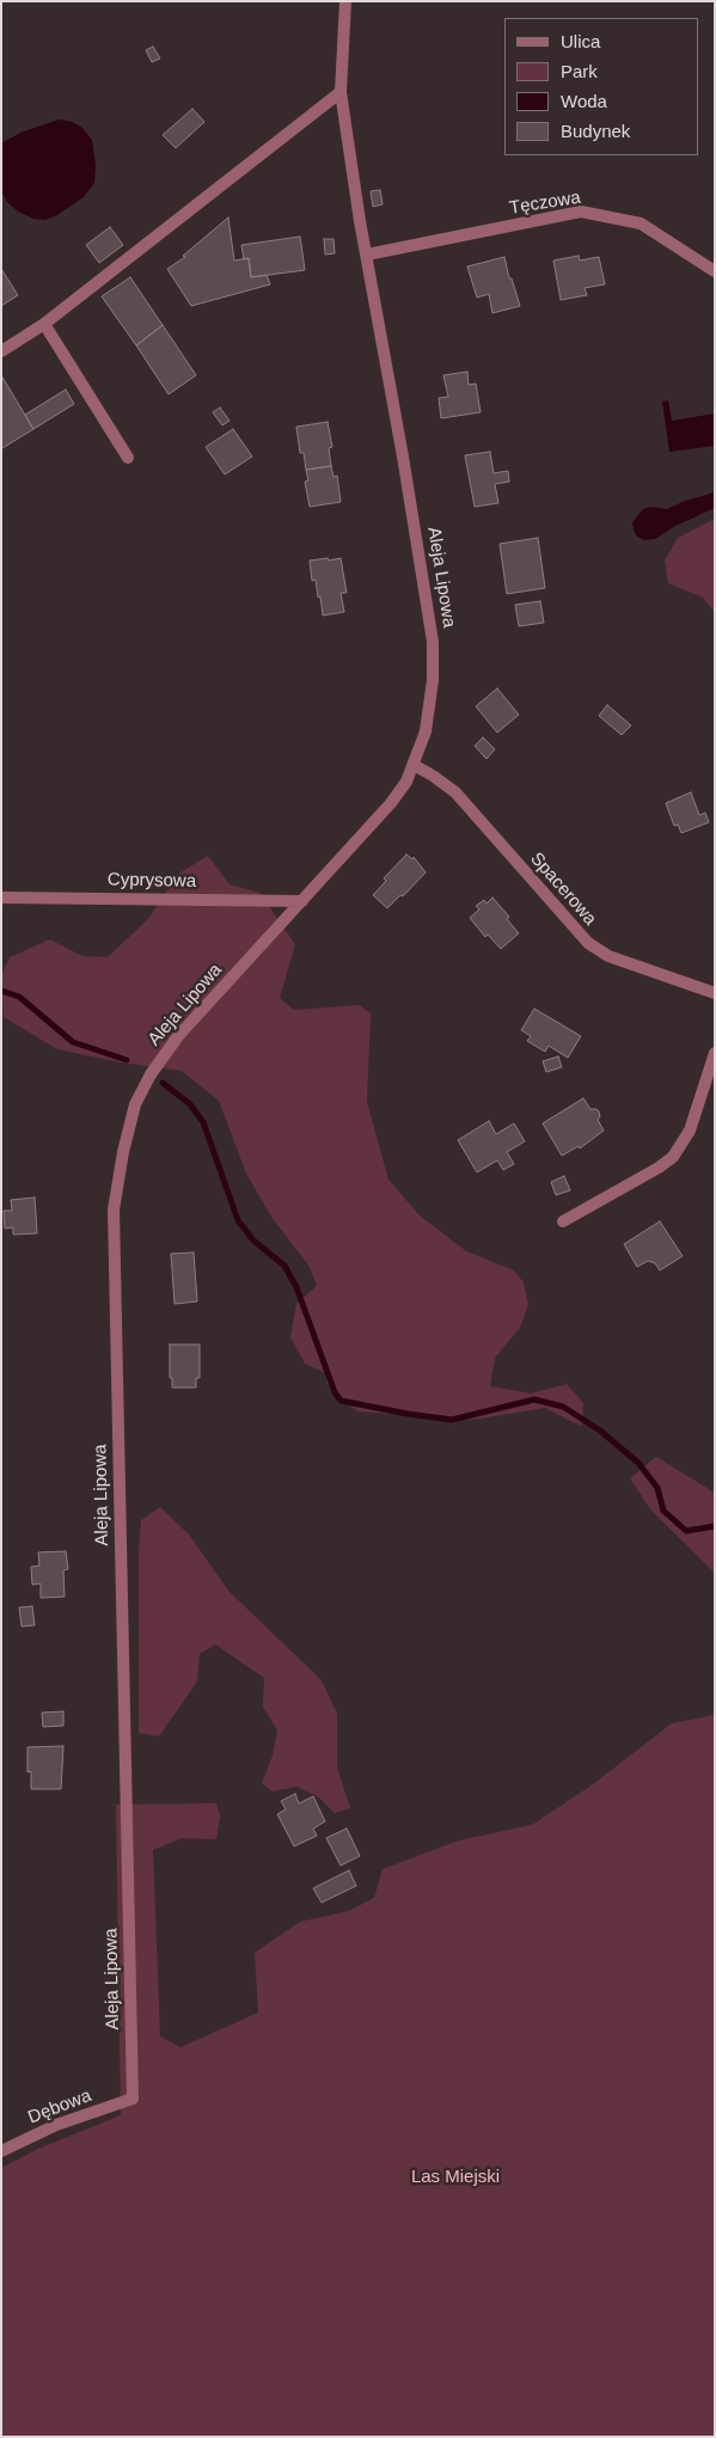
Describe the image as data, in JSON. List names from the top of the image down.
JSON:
{
  "streets": {
    "street": [
      "Tęczowa",
      "Aleja Lipowa",
      "Cyprysowa",
      "Spacerowa",
      "Dębowa"
    ]
  },
  "crossings": [
    ["Tęczowa", "Aleja Lipowa"],
    ["Aleja Lipowa", "Cyprysowa"],
    ["Aleja Lipowa", "Spacerowa"],
    ["Aleja Lipowa", "Dębowa"]
  ],
  "parks": ["Las Miejski"],
  "legend": [
    "Ulica",
    "Park",
    "Woda",
    "Budynek"
  ]
}
